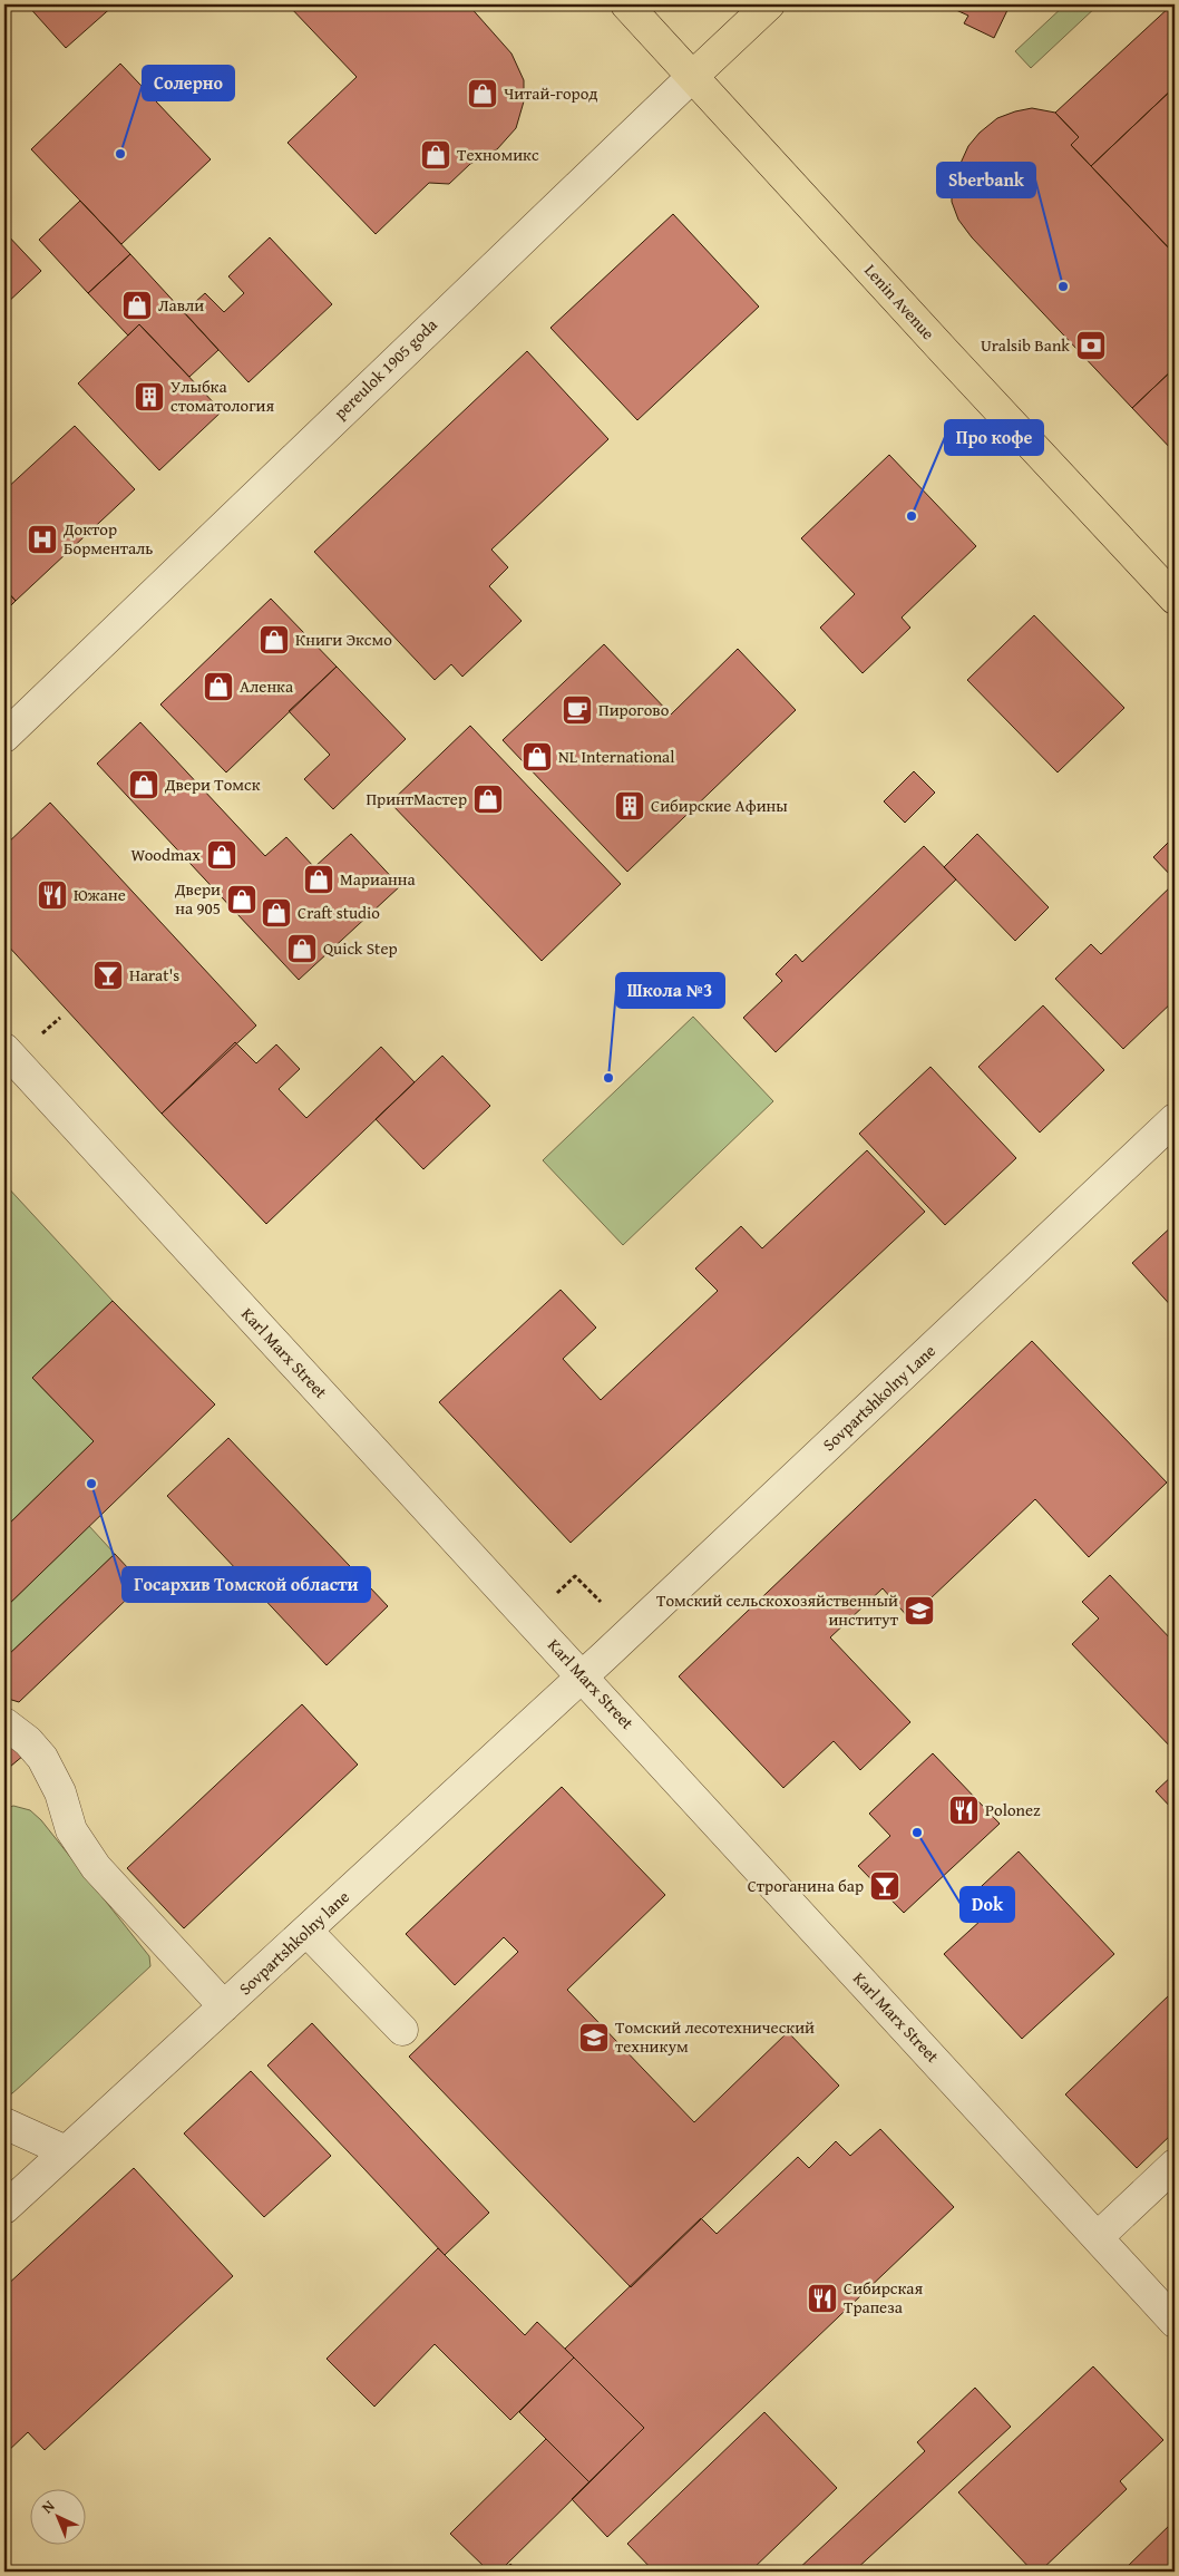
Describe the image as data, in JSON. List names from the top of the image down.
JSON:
{
  "streets": {
    "main road": ["Lenin Avenue", "pereulok 1905 goda"],
    "street": ["Karl Marx Street", "Sovpartshkolny Lane", "Sovpartshkolny lane"]
  },
  "crossings": [
    ["Lenin Avenue", "pereulok 1905 goda"],
    ["Karl Marx Street", "Sovpartshkolny Lane"],
    ["Karl Marx Street", "Sovpartshkolny lane"],
    ["Sovpartshkolny Lane", "Sovpartshkolny lane"]
  ],
  "places": {
    "shop": [
      "Читай-город",
      "Техномикс",
      "Лавли",
      "Книги Эксмо",
      "Аленка",
      "NL International",
      "Двери Томск",
      "ПринтМастер",
      "Woodmax",
      "Марианна",
      "Двери на 905",
      "Craft studio",
      "Quick Step"
    ],
    "other": [
      "Солерно",
      "Sberbank",
      "Про кофе",
      "Школа №3",
      "Госархив Томской области",
      "Dok"
    ],
    "bank": ["Uralsib Bank"],
    "building": ["Улыбка стоматология", "Сибирские Афины"],
    "hospital": ["Доктор Борменталь"],
    "cafe": ["Пирогово"],
    "restaurant": ["Южане", "Polonez", "Сибирская Трапеза"],
    "bar": ["Harat's", "Строганина бар"],
    "school or university": ["Томский сельскохозяйственный институт", "Томский лесотехнический техникум"]
  },
  "north": "top left"
}
